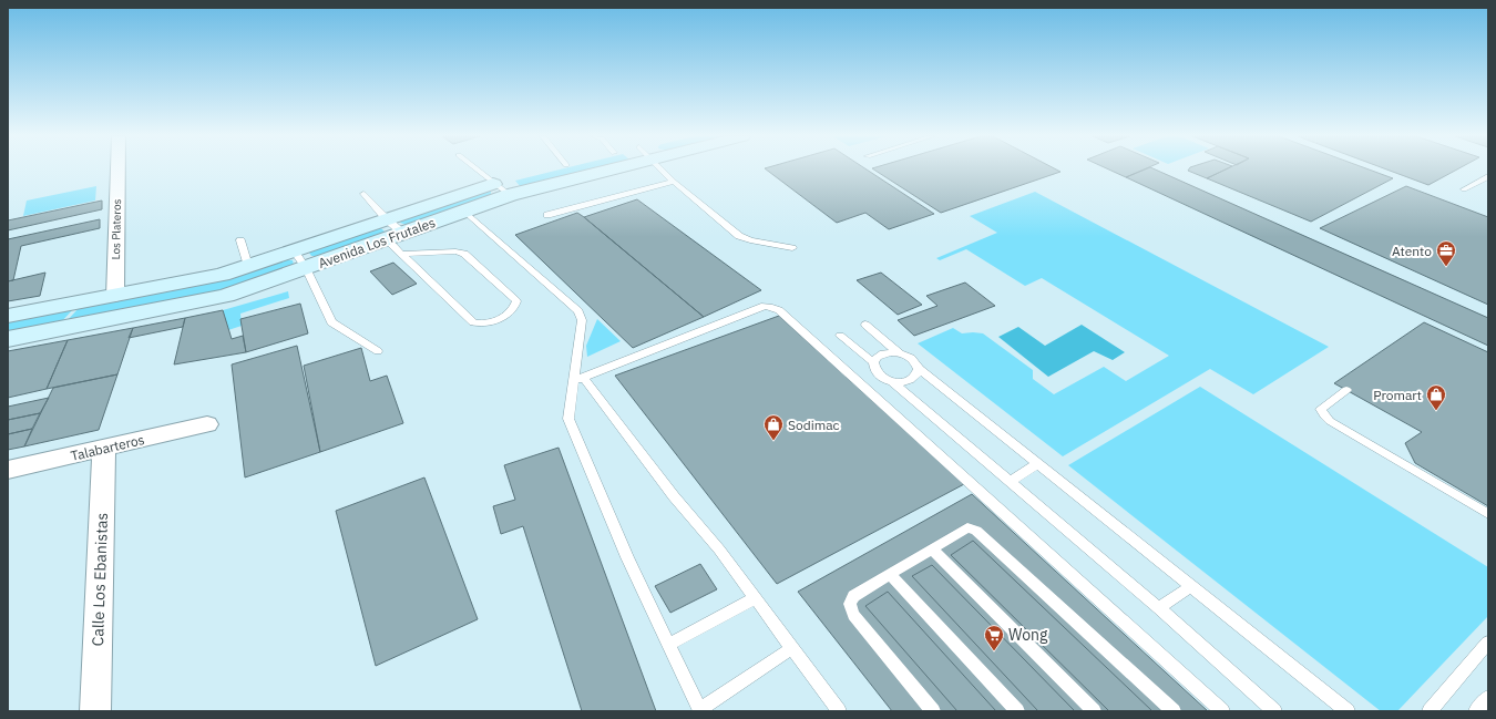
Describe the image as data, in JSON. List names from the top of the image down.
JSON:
{
  "streets": {
    "main road": ["Avenida Los Frutales"],
    "street": ["Los Plateros", "Talabarteros", "Calle Los Ebanistas"]
  },
  "crossings": [
    ["Los Plateros", "Avenida Los Frutales"],
    ["Talabarteros", "Calle Los Ebanistas"]
  ],
  "places": {
    "office": ["Atento"],
    "shop": ["Promart", "Sodimac"],
    "supermarket": ["Wong"]
  }
}
